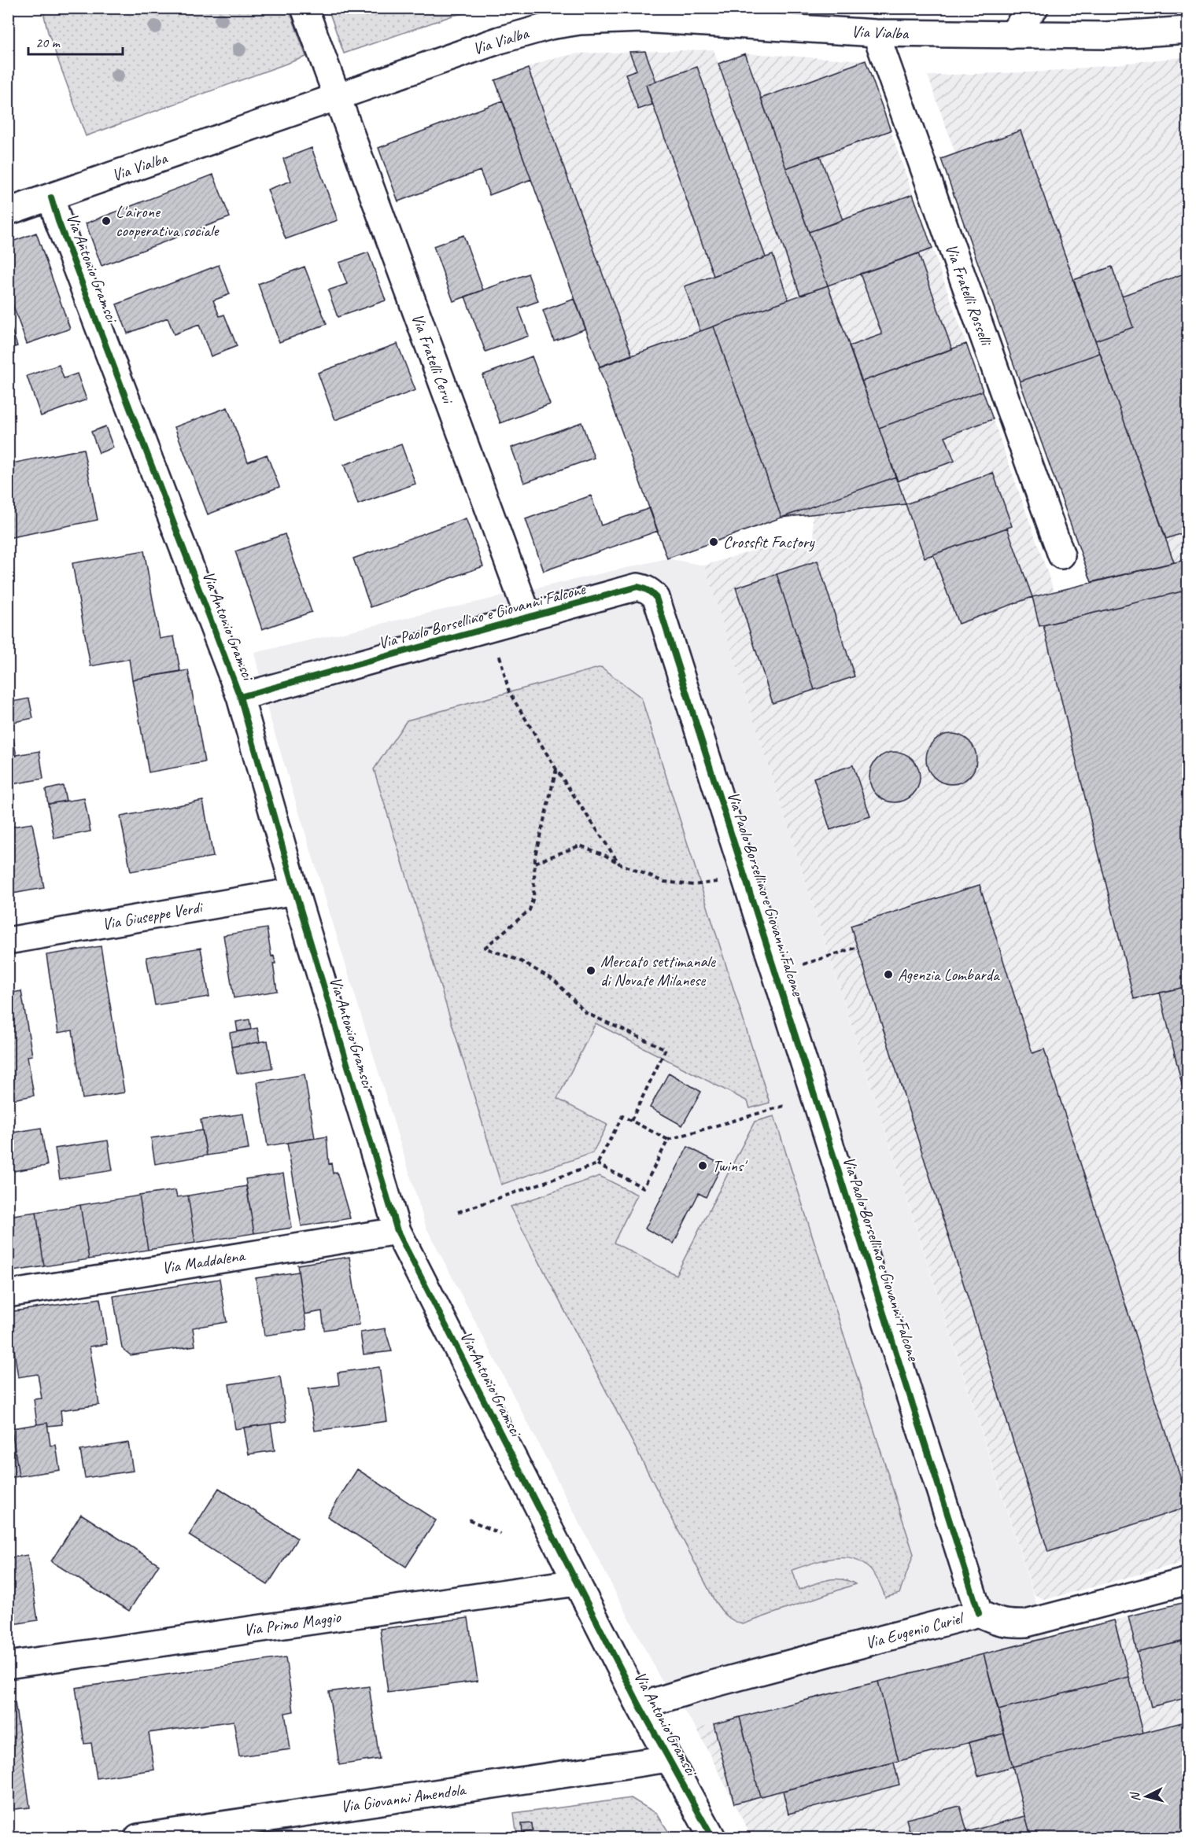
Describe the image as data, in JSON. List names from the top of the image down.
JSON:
{
  "streets": {
    "street": [
      "Via Vialba",
      "Via Antonio Gramsci",
      "Via Fratelli Rosselli",
      "Via Fratelli Cervi",
      "Via Paolo Borsellino e Giovanni Falcone",
      "Via Giuseppe Verdi",
      "Via Maddalena",
      "Via Primo Maggio",
      "Via Eugenio Curiel",
      "Via Giovanni Amendola"
    ]
  },
  "crossings": [
    ["Via Vialba", "Via Antonio Gramsci"],
    ["Via Vialba", "Via Fratelli Rosselli"],
    ["Via Vialba", "Via Fratelli Cervi"],
    ["Via Antonio Gramsci", "Via Paolo Borsellino e Giovanni Falcone"],
    ["Via Antonio Gramsci", "Via Giuseppe Verdi"],
    ["Via Antonio Gramsci", "Via Maddalena"],
    ["Via Antonio Gramsci", "Via Primo Maggio"],
    ["Via Antonio Gramsci", "Via Eugenio Curiel"],
    ["Via Antonio Gramsci", "Via Giovanni Amendola"],
    ["Via Fratelli Cervi", "Via Paolo Borsellino e Giovanni Falcone"],
    ["Via Paolo Borsellino e Giovanni Falcone", "Via Eugenio Curiel"]
  ],
  "places": [
    "L'airone cooperativa sociale",
    "Crossfit Factory",
    "Mercato settimanale di Novate Milanese",
    "Agenzia Lombarda",
    "Twins'"
  ],
  "scale_bar": "20 m",
  "north": "left"
}
